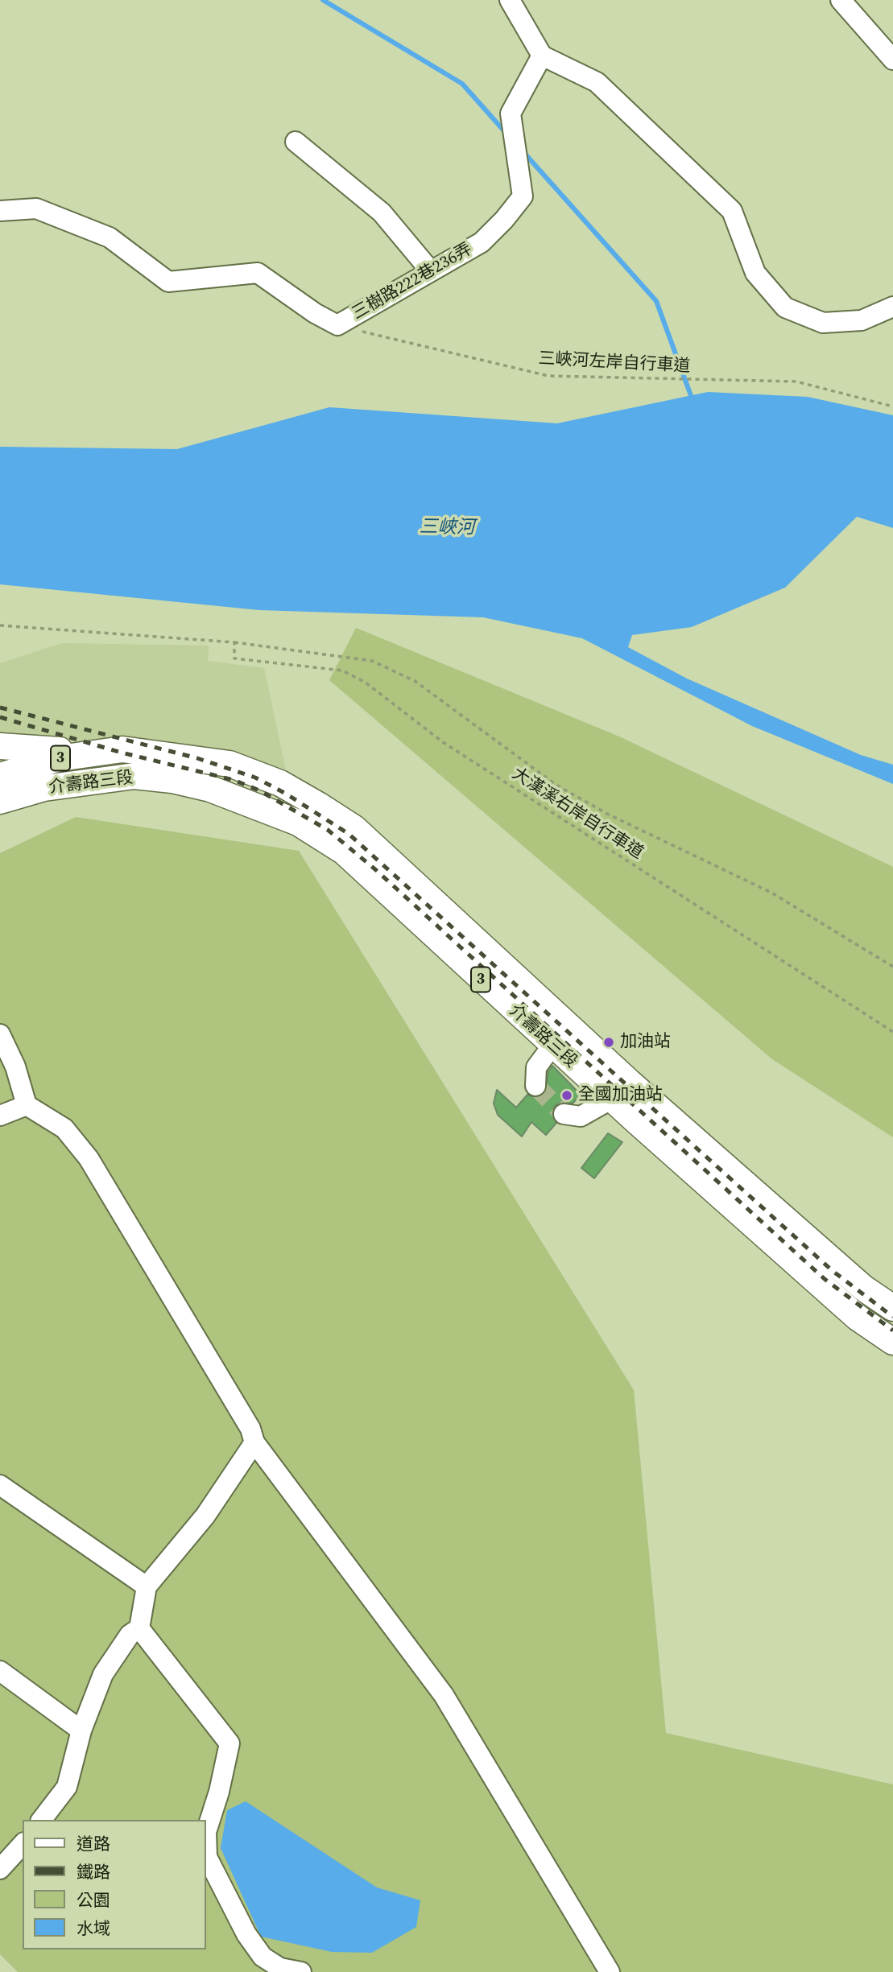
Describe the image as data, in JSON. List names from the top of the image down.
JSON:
{
  "streets": {
    "main road": ["3", "介壽路三段"],
    "lane": ["三樹路222巷236弄"],
    "path": ["三峽河左岸自行車道", "大漢溪右岸自行車道"]
  },
  "crossings": [
    ["三樹路222巷236弄", "三峽河左岸自行車道"]
  ],
  "water": ["三峽河"],
  "places": ["加油站", "全國加油站"],
  "legend": [
    "道路",
    "鐵路",
    "公園",
    "水域"
  ]
}
